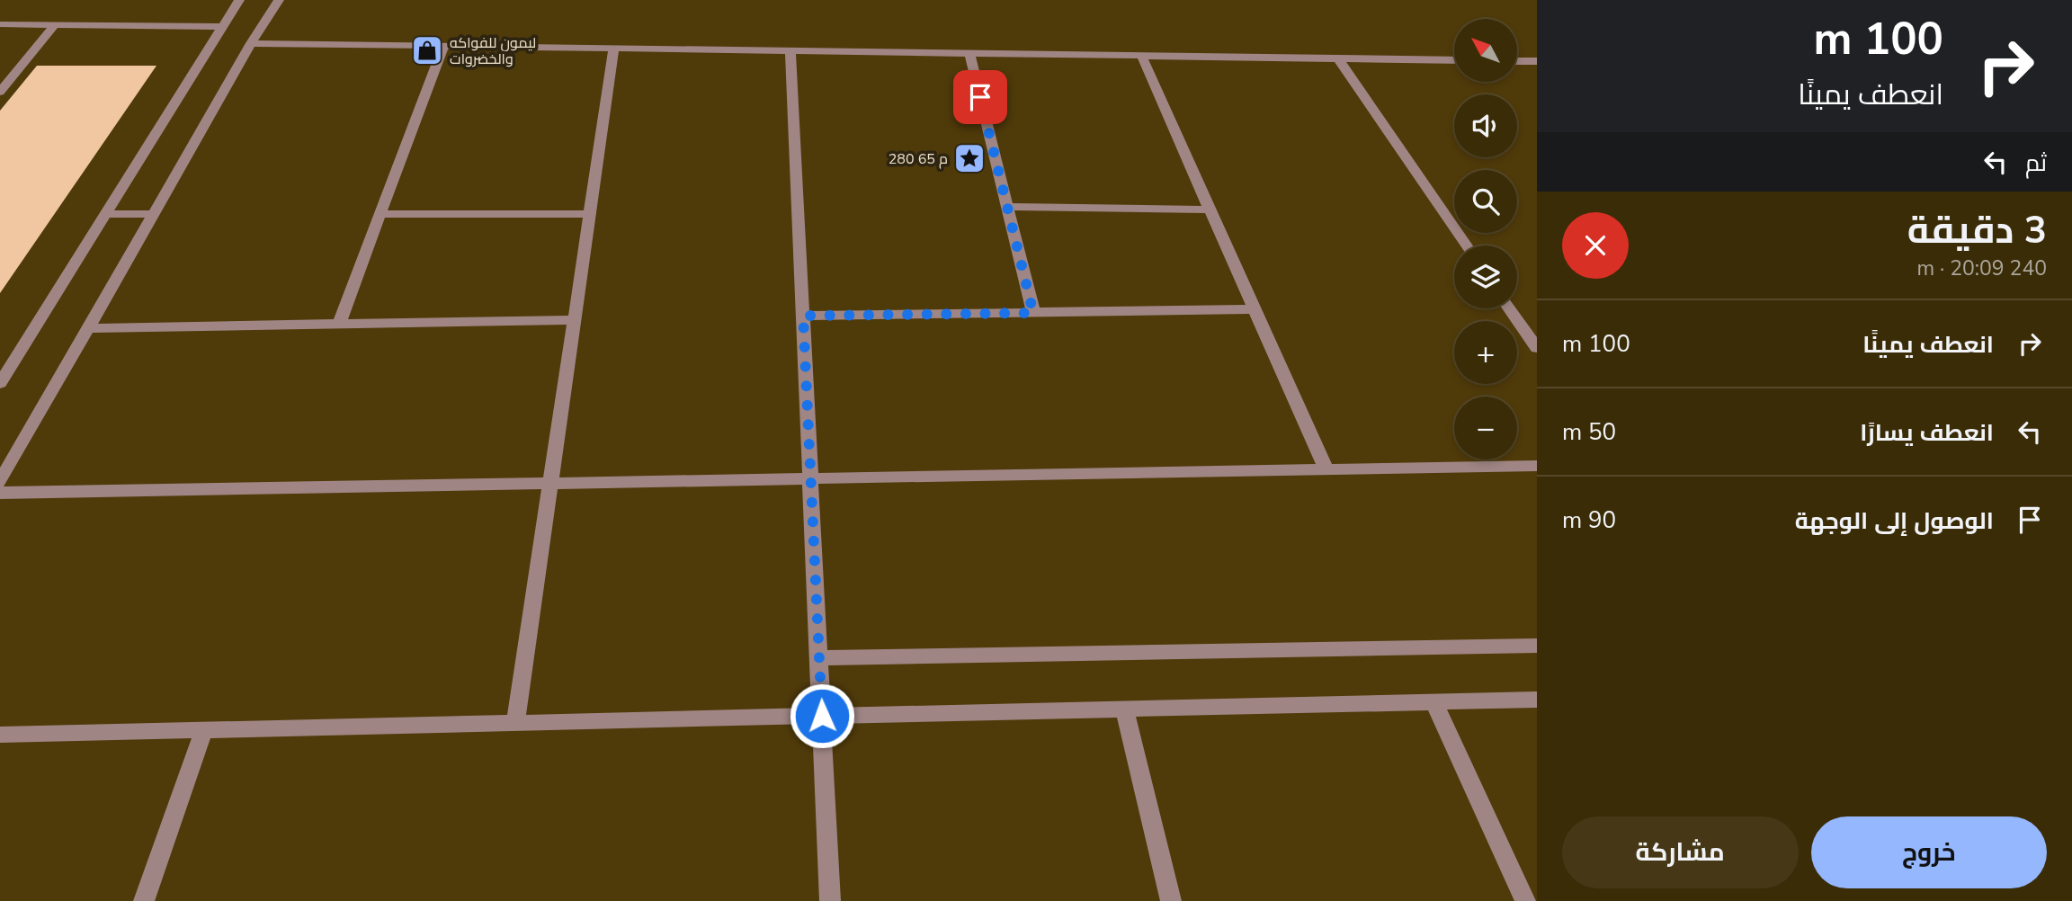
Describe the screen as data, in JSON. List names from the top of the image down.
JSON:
{
  "places": {
    "shop": ["ليمون للفواكه والخضروات"],
    "place": ["280 م 65"]
  },
  "north": "top left",
  "page": {
    "turn": ["100 m", "انعطف يمينًا"],
    "map_buttons": ["+", "−"],
    "then": "ثم",
    "heading": ["3 دقيقة", "240 m · 20:09"],
    "list": [
      {
        "name": "انعطف يمينًا",
        "value": "100 m"
      },
      {
        "name": "انعطف يسارًا",
        "value": "50 m"
      },
      {
        "name": "الوصول إلى الوجهة",
        "value": "90 m"
      }
    ],
    "buttons": ["خروج", "مشاركة"]
  }
}
